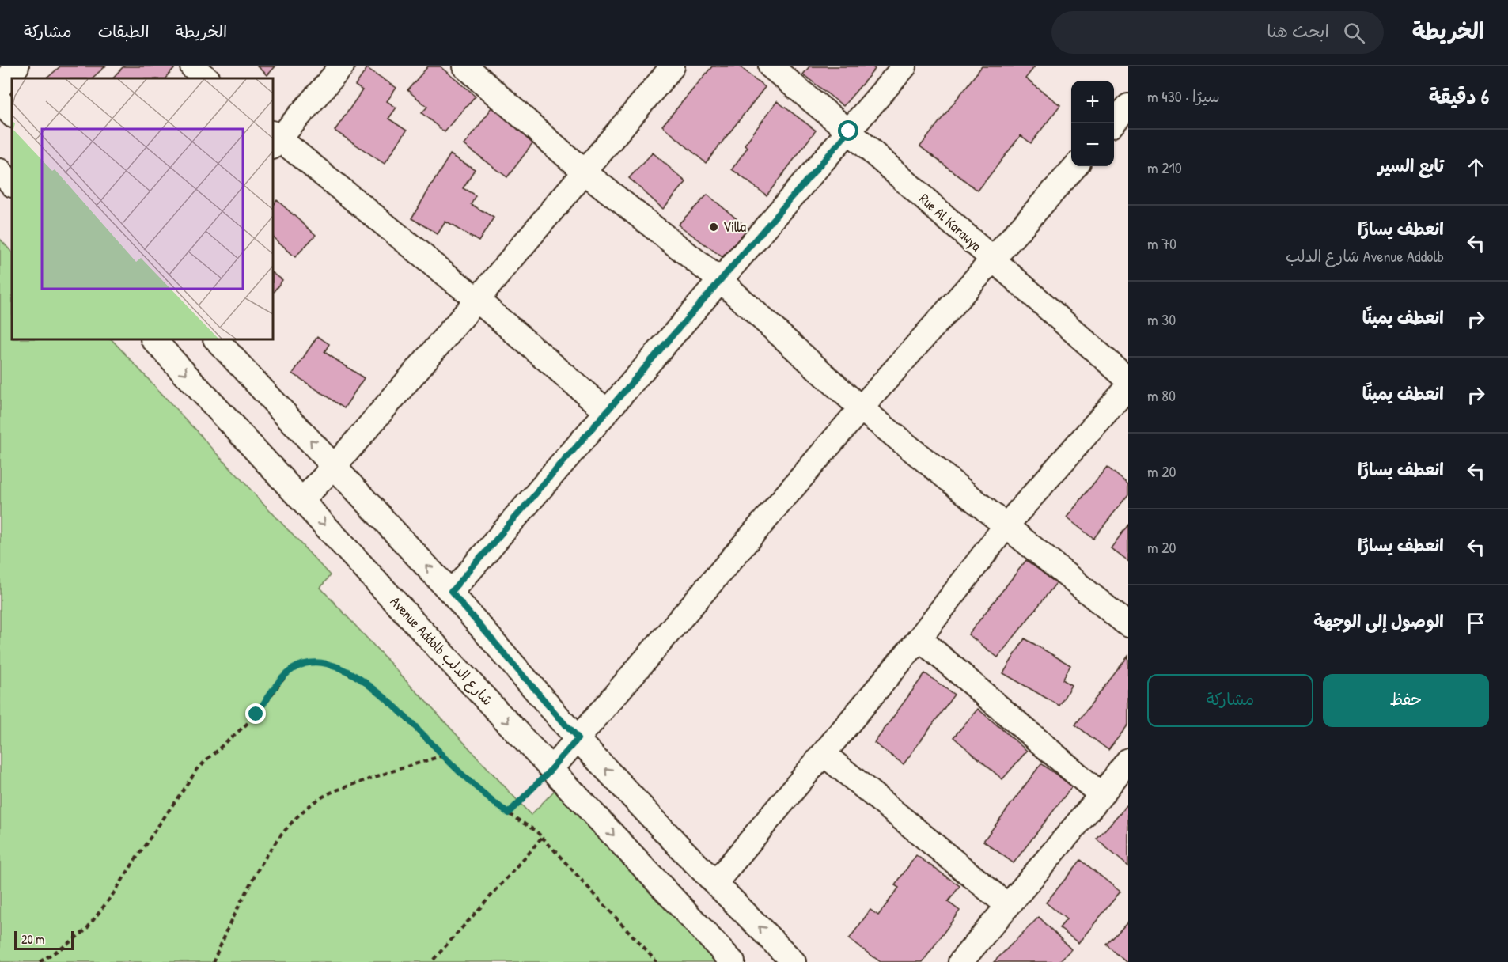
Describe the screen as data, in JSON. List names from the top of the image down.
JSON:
{
  "streets": {
    "street": ["Rue Al Karawya", "Avenue Addolb شارع الدلب"]
  },
  "places": ["Villa"],
  "scale_bar": "20 m",
  "page": {
    "header": "الخريطة",
    "search": "ابحث هنا",
    "nav": ["الخريطة", "الطبقات", "مشاركة"],
    "heading": ["6 دقيقة", "سيرًا · 430 m"],
    "map_buttons": ["+", "−"],
    "list": [
      ["تابع السير", "210 m"],
      ["انعطف يسارًا", "Avenue Addolb شارع الدلب", "70 m"],
      ["انعطف يمينًا", "30 m"],
      ["انعطف يمينًا", "80 m"],
      ["انعطف يسارًا", "20 m"],
      ["انعطف يسارًا", "20 m"],
      "الوصول إلى الوجهة"
    ],
    "buttons": ["حفظ", "مشاركة"],
    "scale": "20 m"
  }
}
